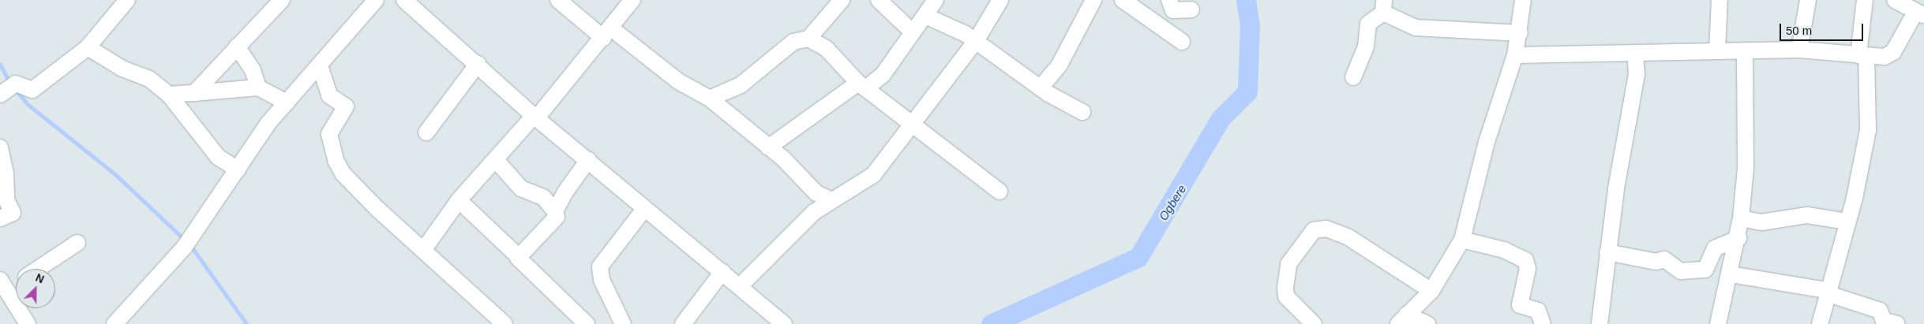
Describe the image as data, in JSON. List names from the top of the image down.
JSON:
{
  "water": ["Ogbere"],
  "scale_bar": "50 m",
  "north": "top right"
}
